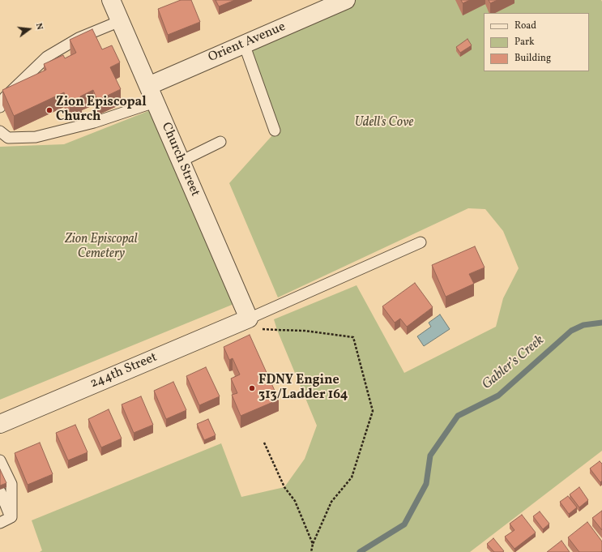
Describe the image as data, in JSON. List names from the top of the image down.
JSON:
{
  "streets": {
    "street": ["Orient Avenue", "Church Street", "244th Street"]
  },
  "crossings": [
    ["Orient Avenue", "Church Street"],
    ["Church Street", "244th Street"]
  ],
  "water": ["Gabler’s Creek"],
  "parks": ["Udell's Cove", "Zion Episcopal Cemetery"],
  "places": ["Zion Episcopal Church", "FDNY Engine 313/Ladder 164"],
  "legend": ["Road", "Park", "Building"],
  "north": "right"
}
